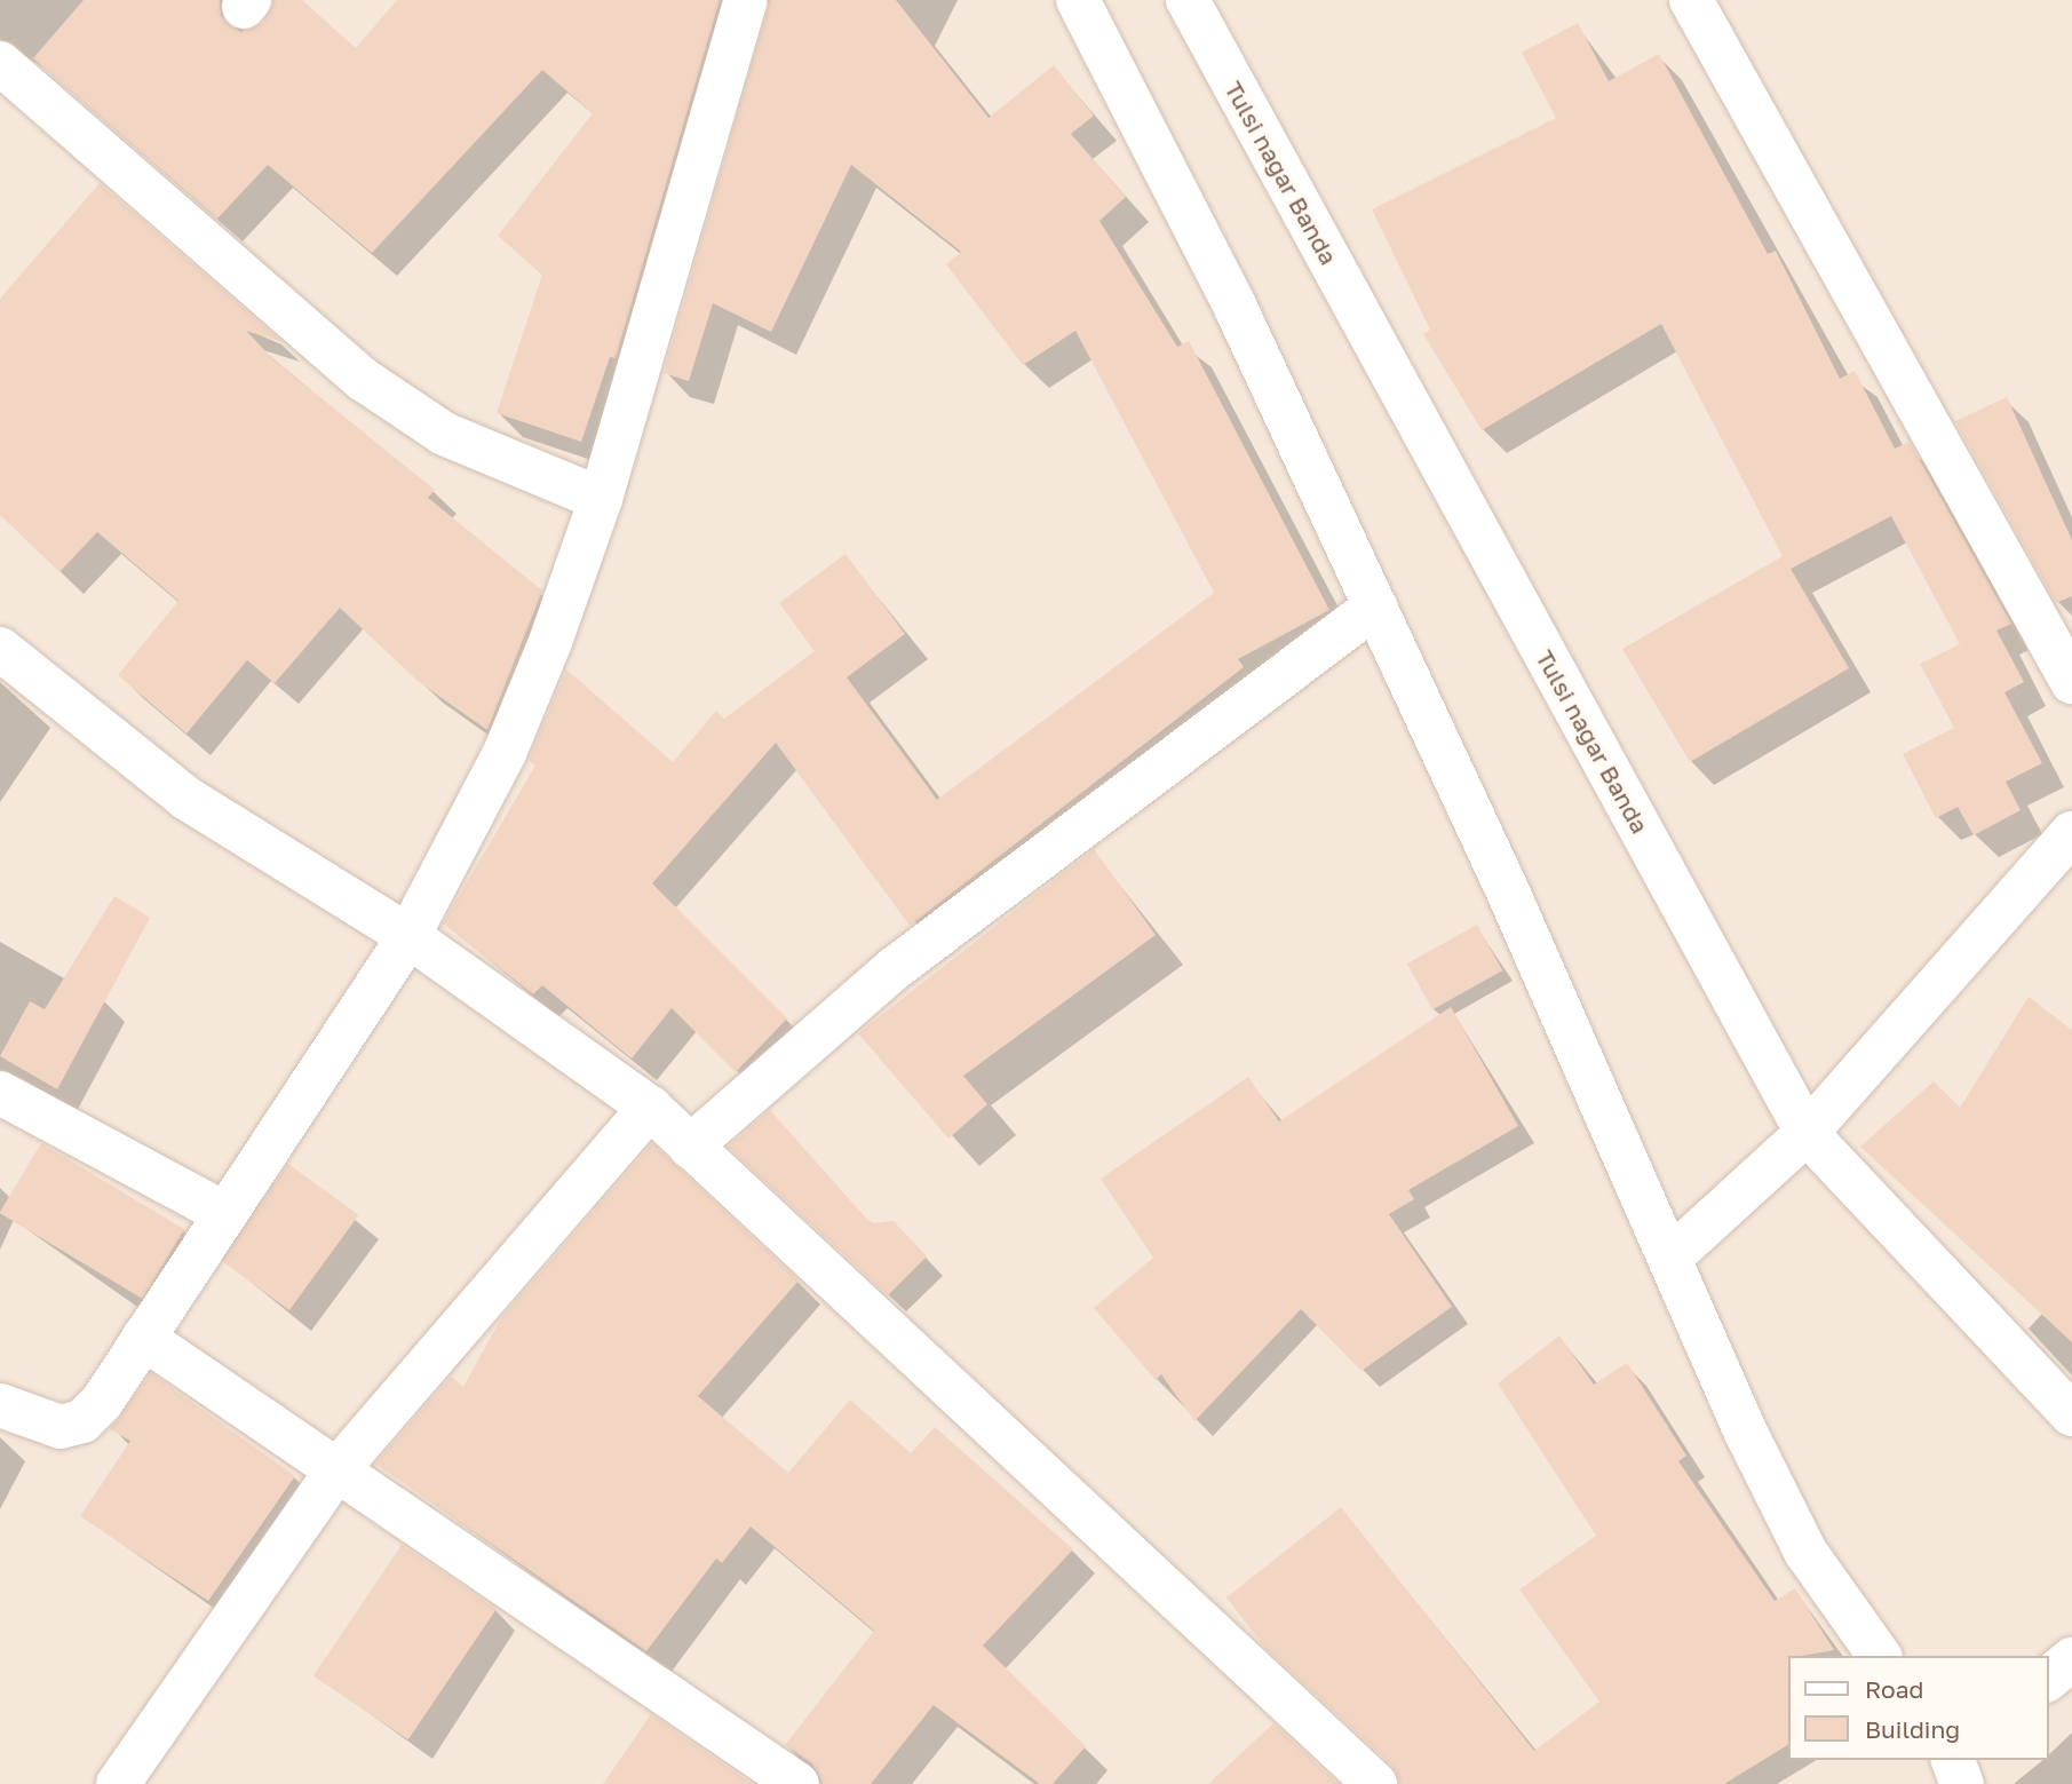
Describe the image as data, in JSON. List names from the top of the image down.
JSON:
{
  "streets": {
    "street": ["Tulsi nagar Banda"]
  },
  "legend": ["Road", "Building"]
}
